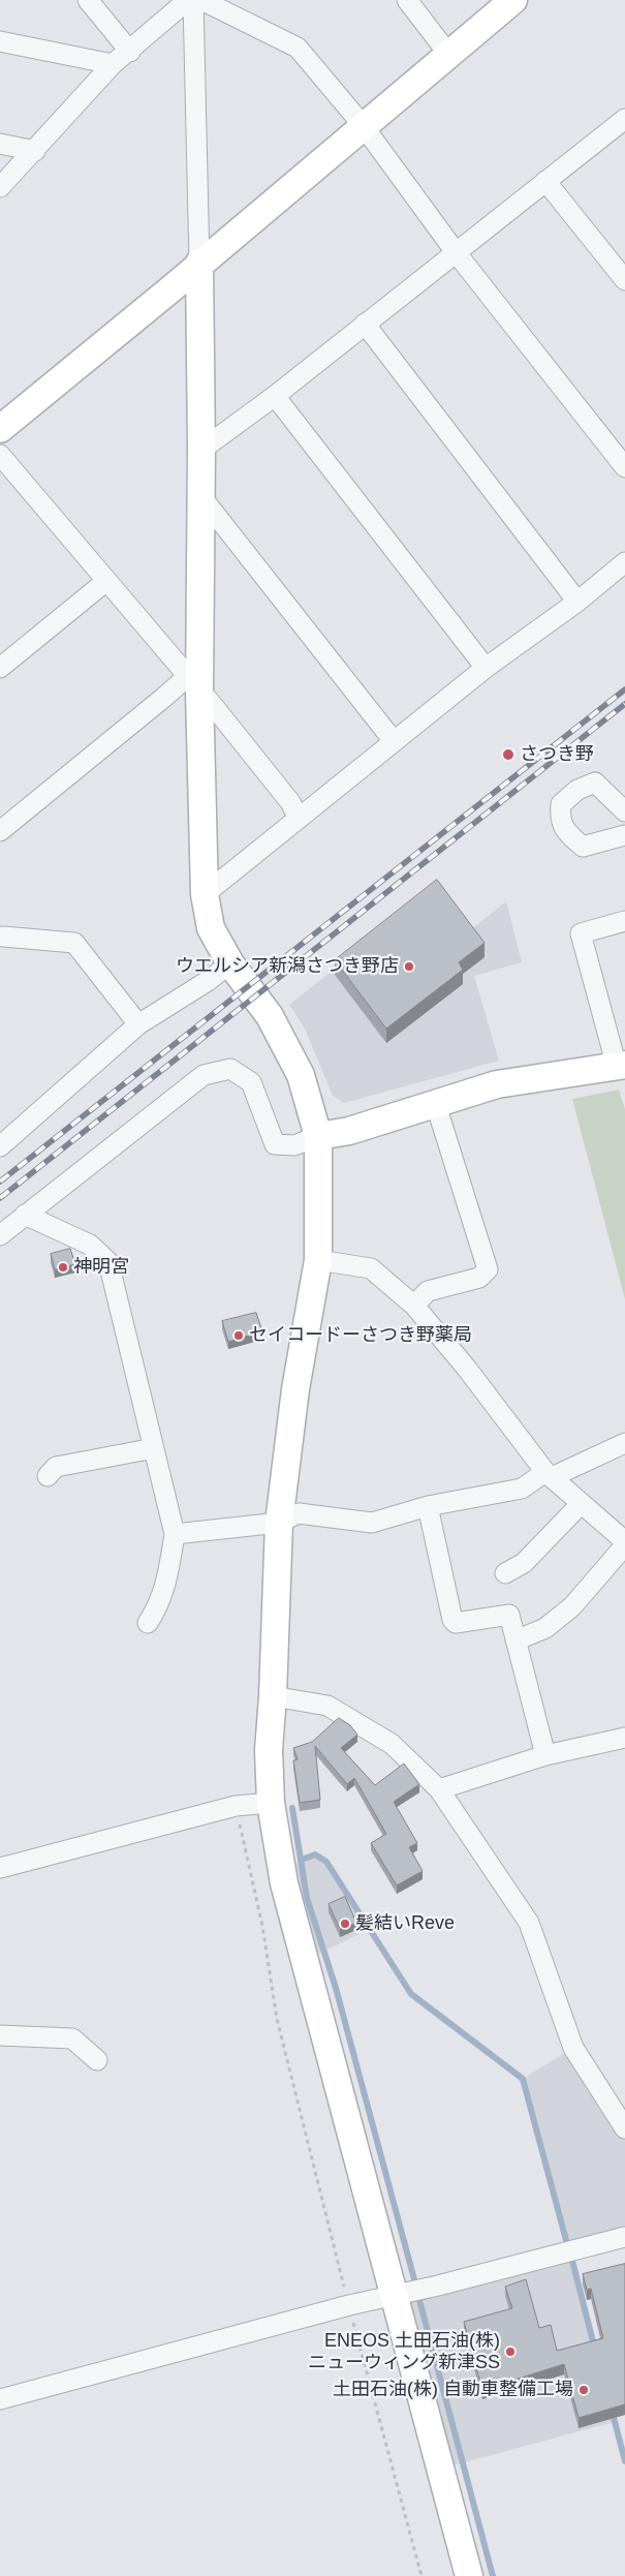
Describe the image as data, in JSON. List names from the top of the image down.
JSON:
{
  "places": [
    "さつき野",
    "ウエルシア新潟さつき野店",
    "神明宮",
    "セイコードーさつき野薬局",
    "髪結いReve",
    "ENEOS 土田石油(株) ニューウィング新津SS",
    "土田石油(株) 自動車整備工場"
  ]
}
